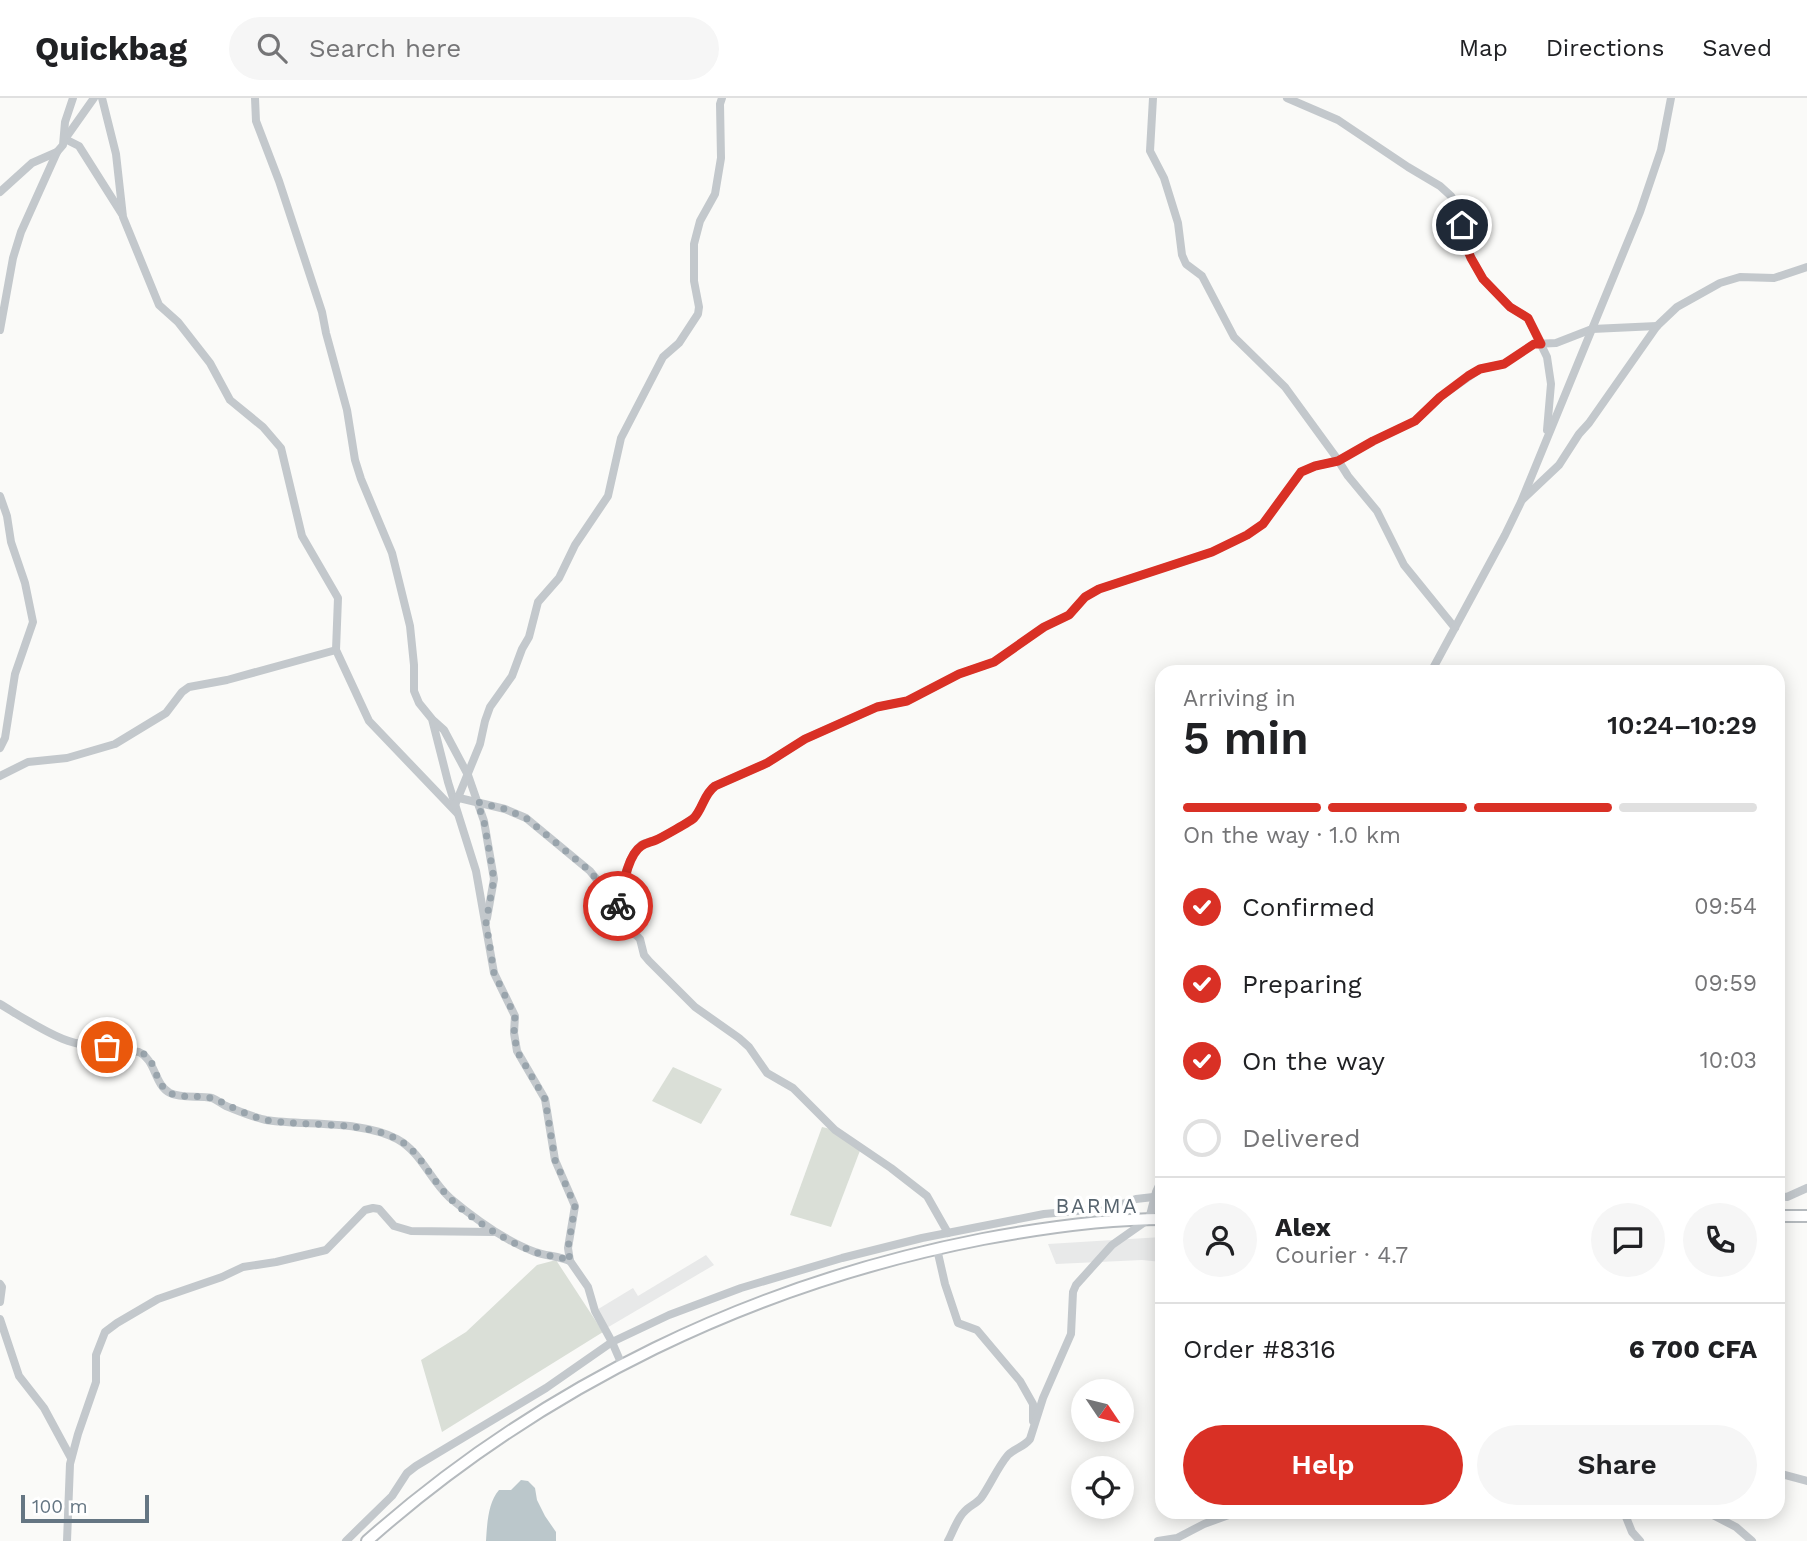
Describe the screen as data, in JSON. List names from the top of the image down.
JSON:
{
  "districts": ["BARMA"],
  "scale_bar": "100 m",
  "north": "bottom right",
  "page": {
    "header": "Quickbag",
    "search": "Search here",
    "nav": ["Map", "Directions", "Saved"],
    "heading": ["5 min", "Arriving in", "10:24–10:29"],
    "panel": [
      "Alex",
      "Courier · 4.7",
      "Order #8316",
      "6 700 CFA"
    ],
    "bar": "On the way · 1.0 km",
    "list": [
      ["Confirmed", "09:54"],
      ["Preparing", "09:59"],
      ["On the way", "10:03"],
      "Delivered"
    ],
    "buttons": ["Help", "Share"],
    "scale": "100 m"
  }
}
